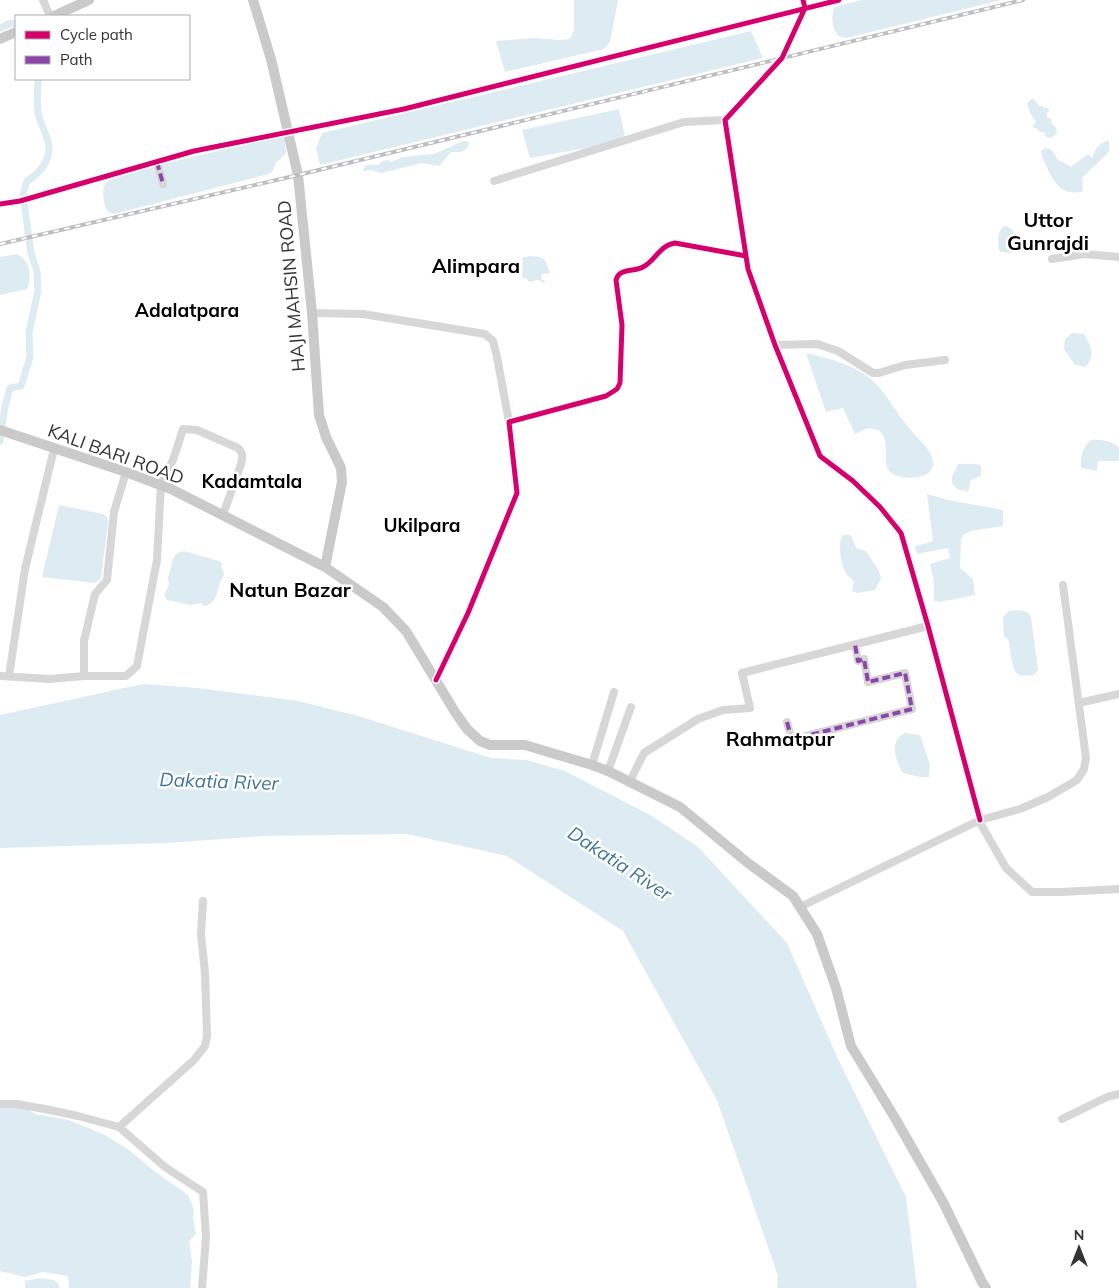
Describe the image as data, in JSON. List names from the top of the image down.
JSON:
{
  "streets": {
    "main road": ["HAJI MAHSIN ROAD", "KALI BARI ROAD"]
  },
  "crossings": [
    ["HAJI MAHSIN ROAD", "KALI BARI ROAD"]
  ],
  "districts": [
    "Uttor Gunrajdi",
    "Alimpara",
    "Adalatpara",
    "Kadamtala",
    "Ukilpara",
    "Natun Bazar",
    "Rahmatpur"
  ],
  "water": ["Dakatia River"],
  "legend": ["Cycle path", "Path"],
  "north": "top"
}
